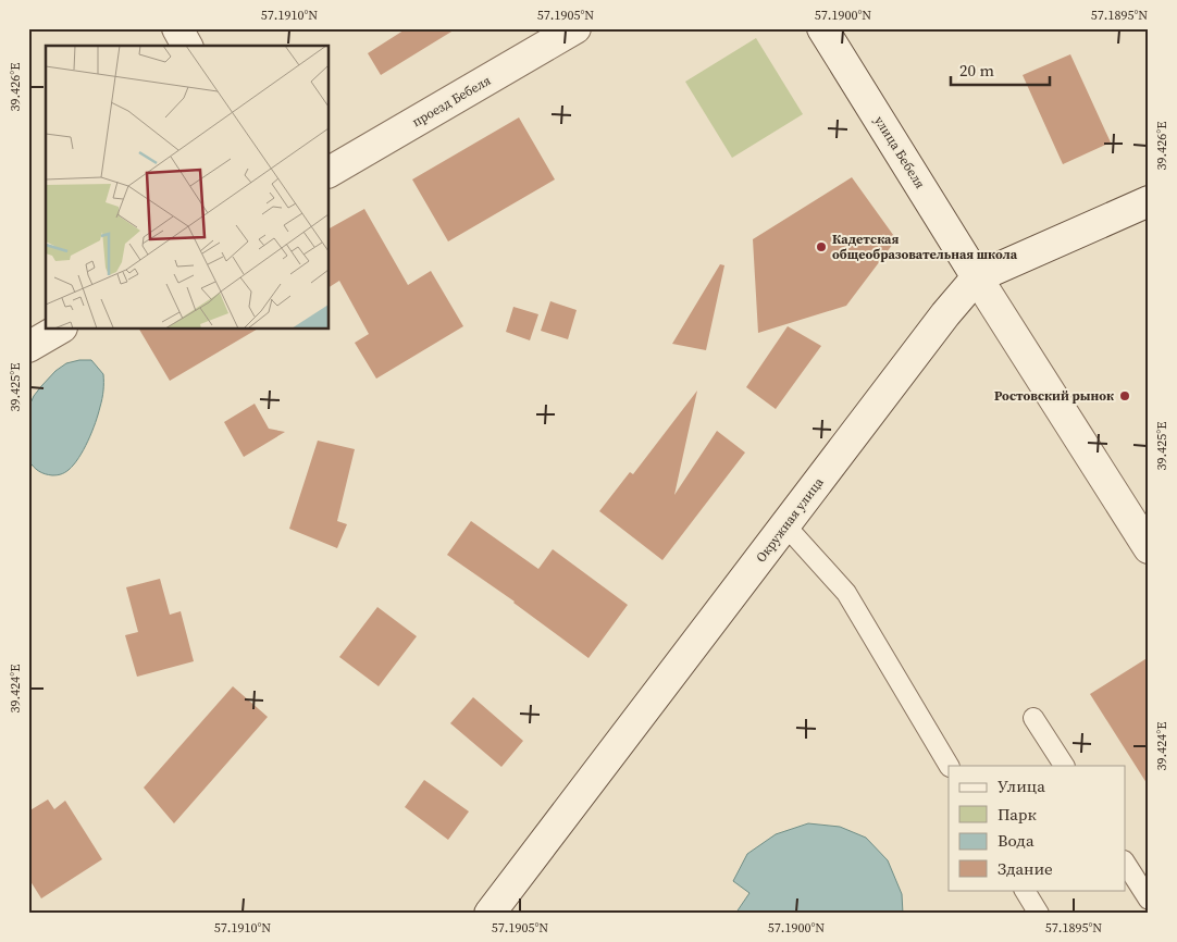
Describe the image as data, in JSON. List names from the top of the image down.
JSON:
{
  "streets": {
    "main road": ["проезд Бебеля", "улица Бебеля", "Окружная улица"]
  },
  "crossings": [
    ["улица Бебеля", "Окружная улица"]
  ],
  "places": ["Кадетская общеобразовательная школа", "Ростовский рынок"],
  "legend": [
    "Улица",
    "Парк",
    "Вода",
    "Здание"
  ],
  "scale_bar": "20 m",
  "coordinates": [
    "57.1910°N",
    "57.1905°N",
    "57.1900°N",
    "57.1895°N",
    "39.426°E",
    "39.425°E",
    "39.424°E"
  ]
}
